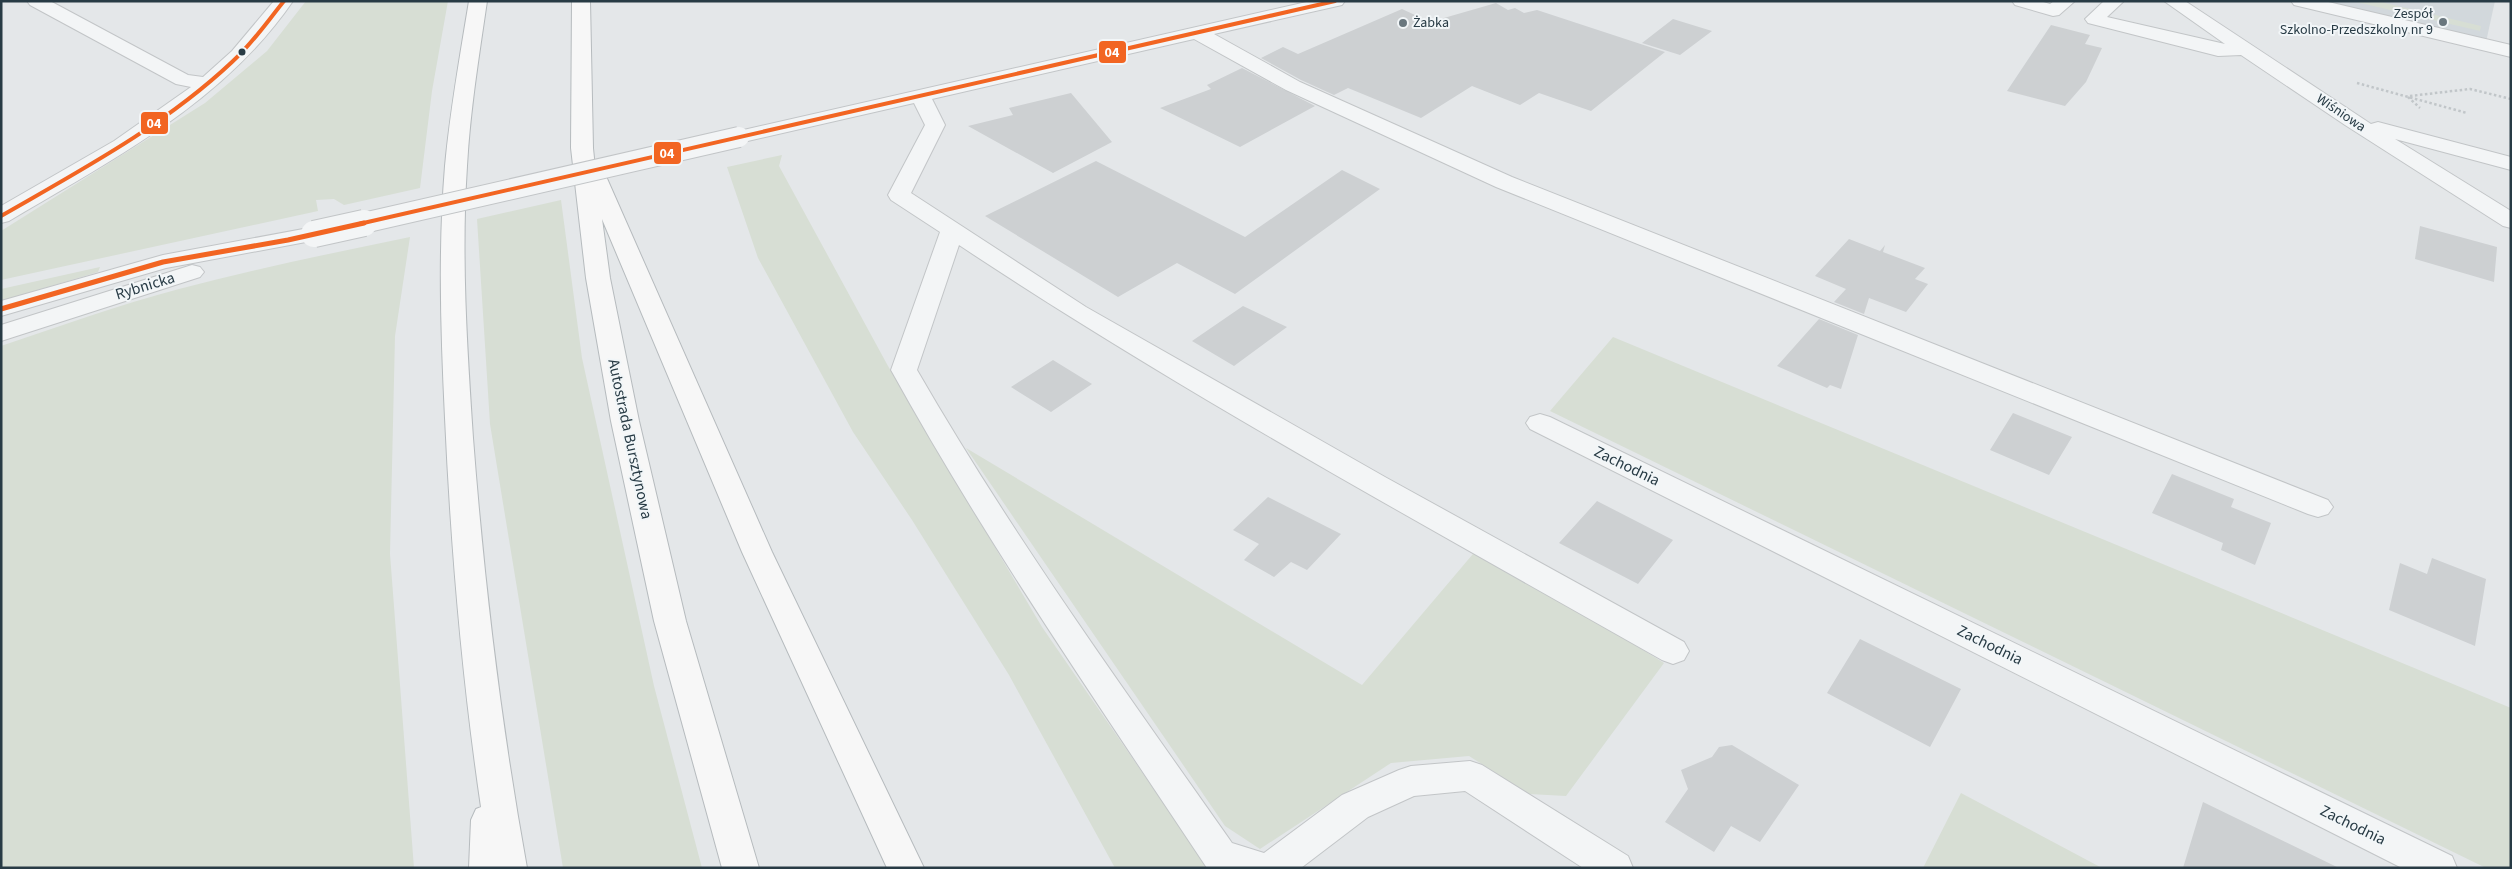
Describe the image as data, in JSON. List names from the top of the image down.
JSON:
{
  "streets": {
    "highway": ["Autostrada Bursztynowa"],
    "street": ["Wiśniowa", "Rybnicka", "Zachodnia"]
  },
  "places": ["Zespół Szkolno-Przedszkolny nr 9", "Żabka"],
  "lines": ["transit line 04"]
}
